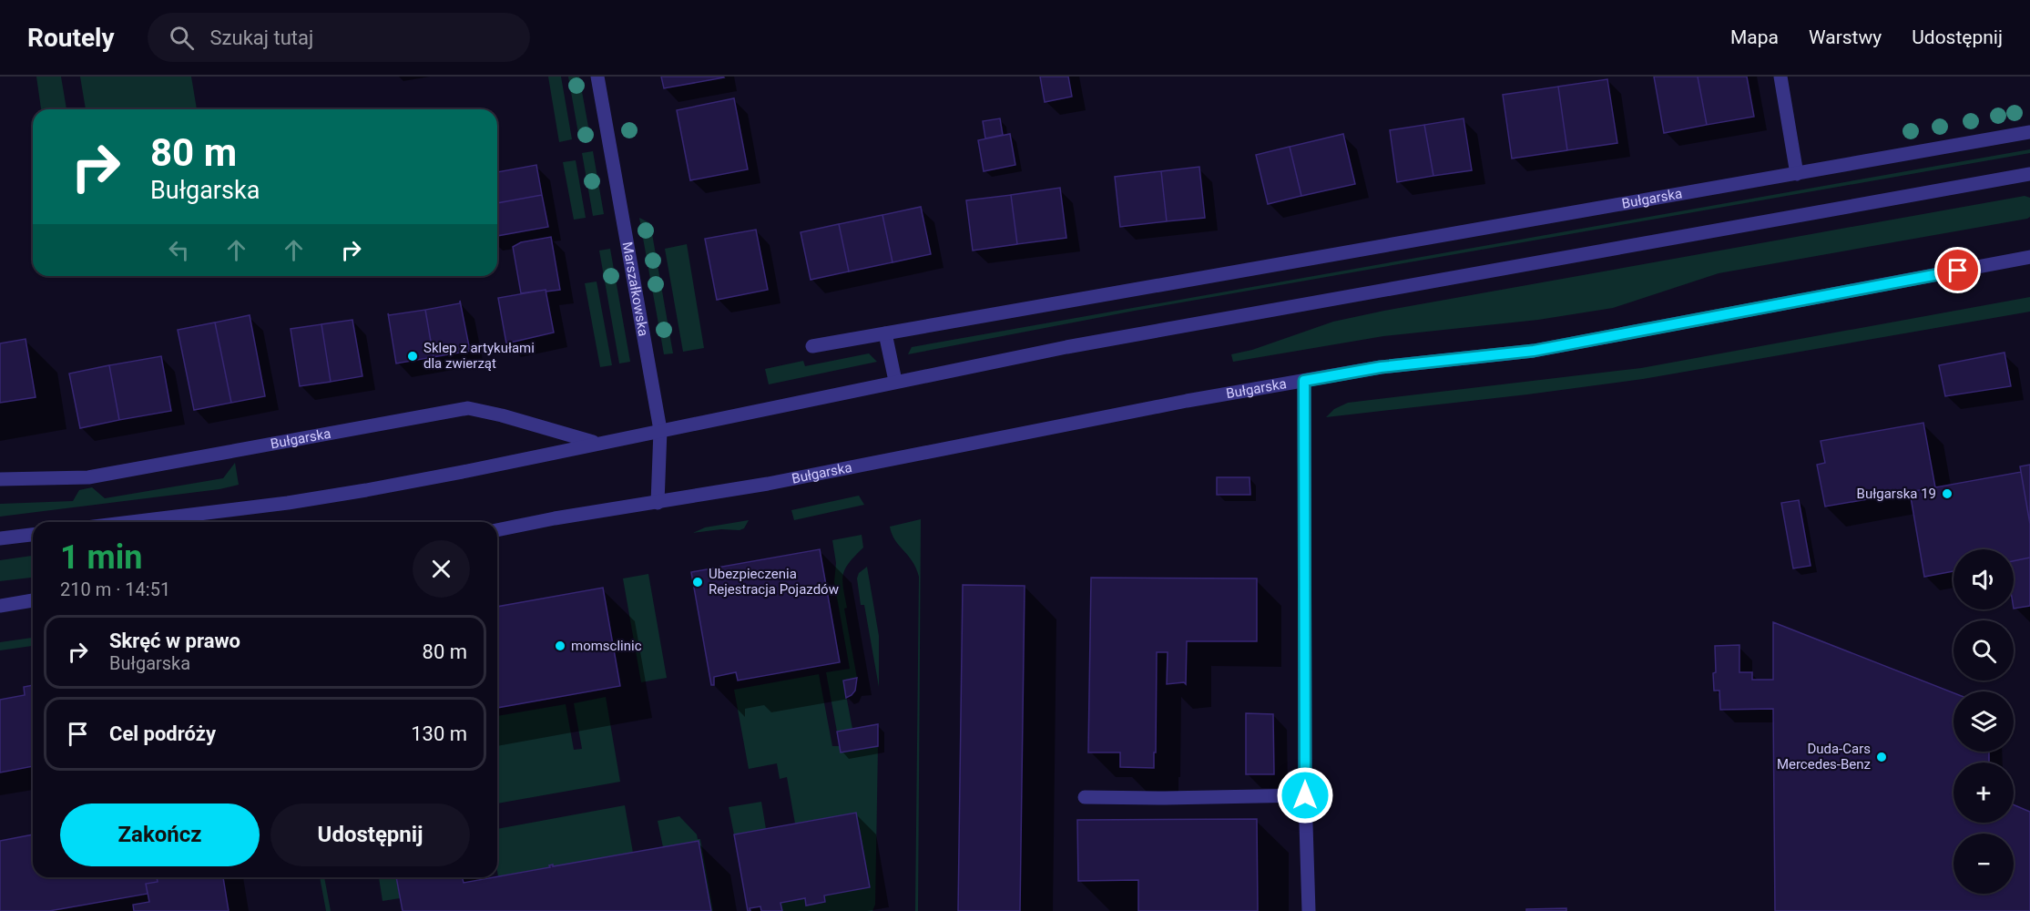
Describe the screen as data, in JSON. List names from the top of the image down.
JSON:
{
  "streets": {
    "street": ["Bułgarska", "Marszałkowska"]
  },
  "crossings": [
    ["Bułgarska", "Marszałkowska"]
  ],
  "places": [
    "Sklep z artykułami dla zwierząt",
    "Bułgarska 19",
    "Ubezpieczenia Rejestracja Pojazdów",
    "momsclinic",
    "Duda-Cars Mercedes-Benz"
  ],
  "page": {
    "header": "Routely",
    "search": "Szukaj tutaj",
    "nav": ["Mapa", "Warstwy", "Udostępnij"],
    "turn": ["80 m", "Bułgarska"],
    "heading": ["1 min", "210 m · 14:51"],
    "map_buttons": ["+", "−"],
    "list": [
      {
        "name": "Skręć w prawo",
        "note": "Bułgarska",
        "value": "80 m"
      },
      {
        "name": "Cel podróży",
        "value": "130 m"
      }
    ],
    "buttons": ["Zakończ", "Udostępnij"]
  }
}
